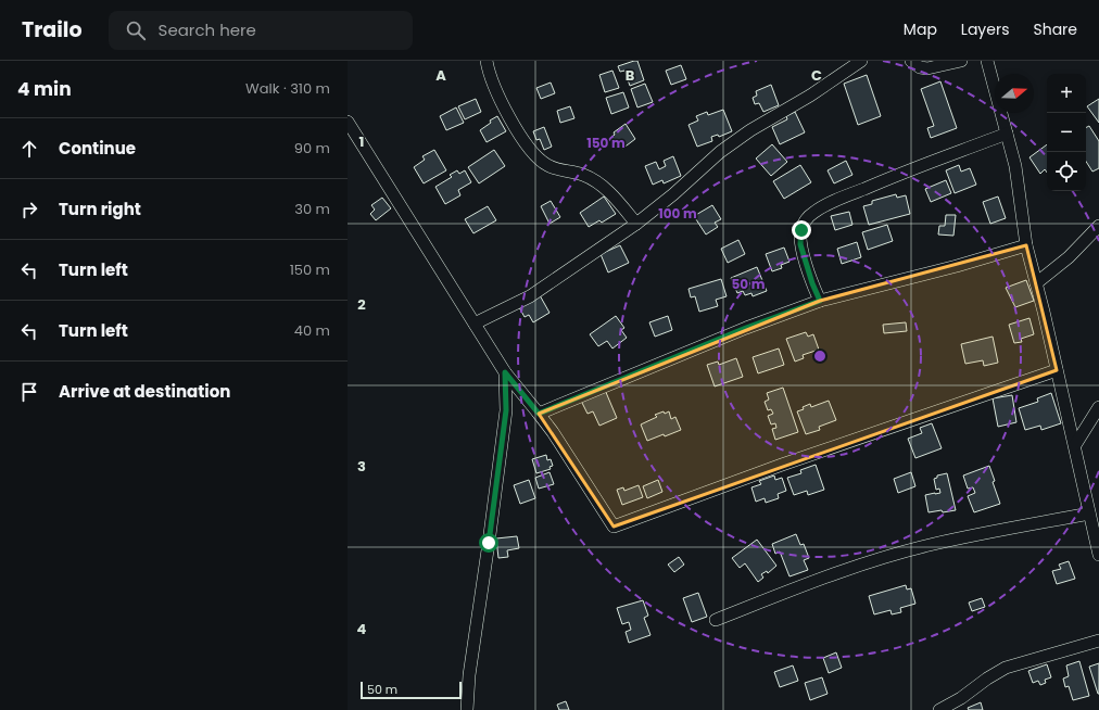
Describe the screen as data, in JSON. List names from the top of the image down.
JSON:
{
  "scale_bar": "50 m",
  "north": "right",
  "page": {
    "header": "Trailo",
    "search": "Search here",
    "nav": ["Map", "Layers", "Share"],
    "heading": ["4 min", "Walk · 310 m"],
    "map_buttons": ["+", "−"],
    "list": [
      ["Continue", "90 m"],
      ["Turn right", "30 m"],
      ["Turn left", "150 m"],
      ["Turn left", "40 m"],
      "Arrive at destination"
    ],
    "scale": "50 m"
  },
  "grid": {
    "columns": ["A", "B", "C"],
    "rows": [
      "1",
      "2",
      "3",
      "4"
    ]
  },
  "rings": ["150 m", "100 m", "50 m"]
}
